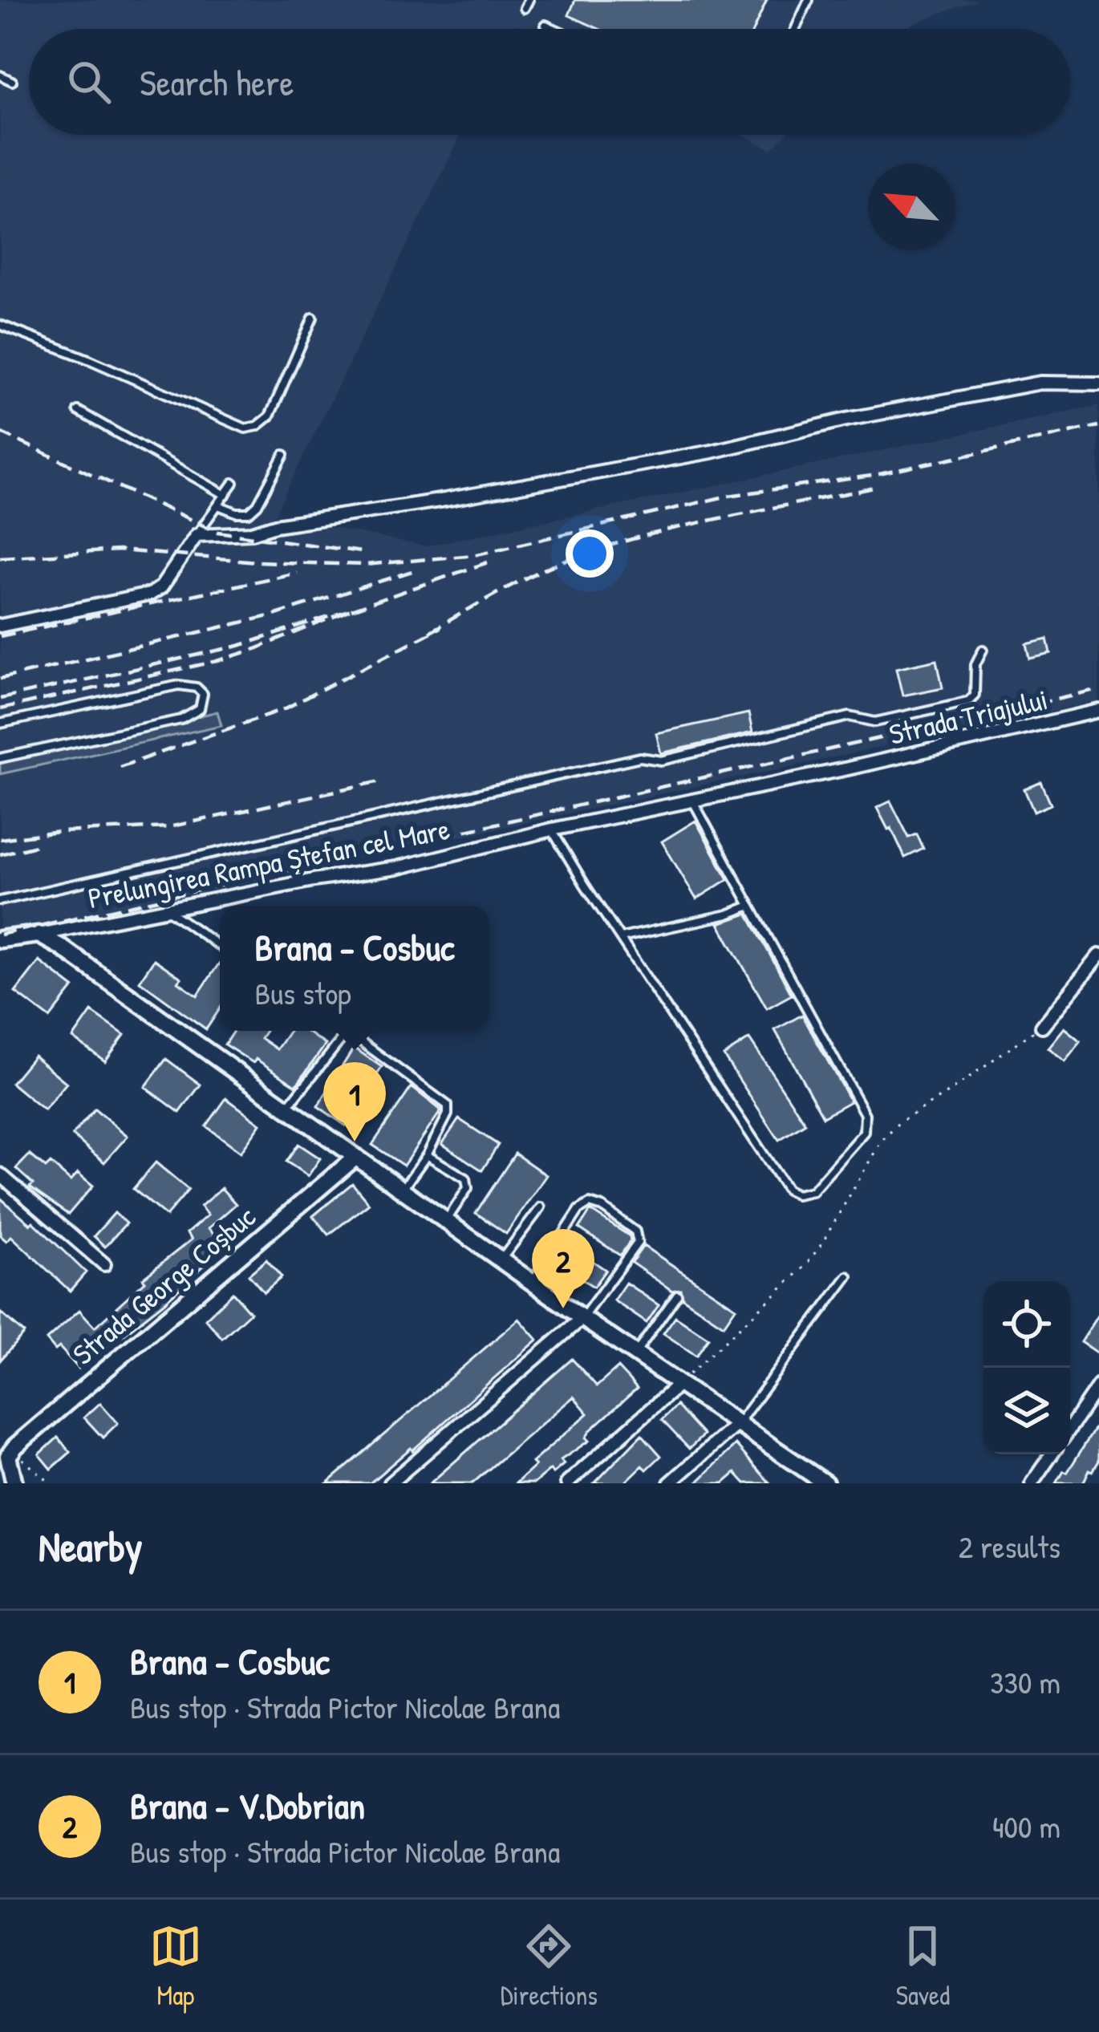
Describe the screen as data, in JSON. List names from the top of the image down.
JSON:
{
  "streets": {
    "street": ["Strada Triajului", "Prelungirea Rampa Ștefan cel Mare", "Strada George Coșbuc"]
  },
  "crossings": [
    ["Strada Triajului", "Prelungirea Rampa Ștefan cel Mare"]
  ],
  "north": "top left",
  "page": {
    "search": "Search here",
    "popup": ["Brana - Cosbuc", "Bus stop"],
    "pins": ["1", "2"],
    "heading": ["Nearby", "2 results"],
    "list": [
      {
        "mark": "1",
        "name": "Brana - Cosbuc",
        "note": "Bus stop · Strada Pictor Nicolae Brana",
        "value": "330 m"
      },
      {
        "mark": "2",
        "name": "Brana - V.Dobrian",
        "note": "Bus stop · Strada Pictor Nicolae Brana",
        "value": "400 m"
      }
    ],
    "nav": ["Map", "Directions", "Saved"]
  }
}
